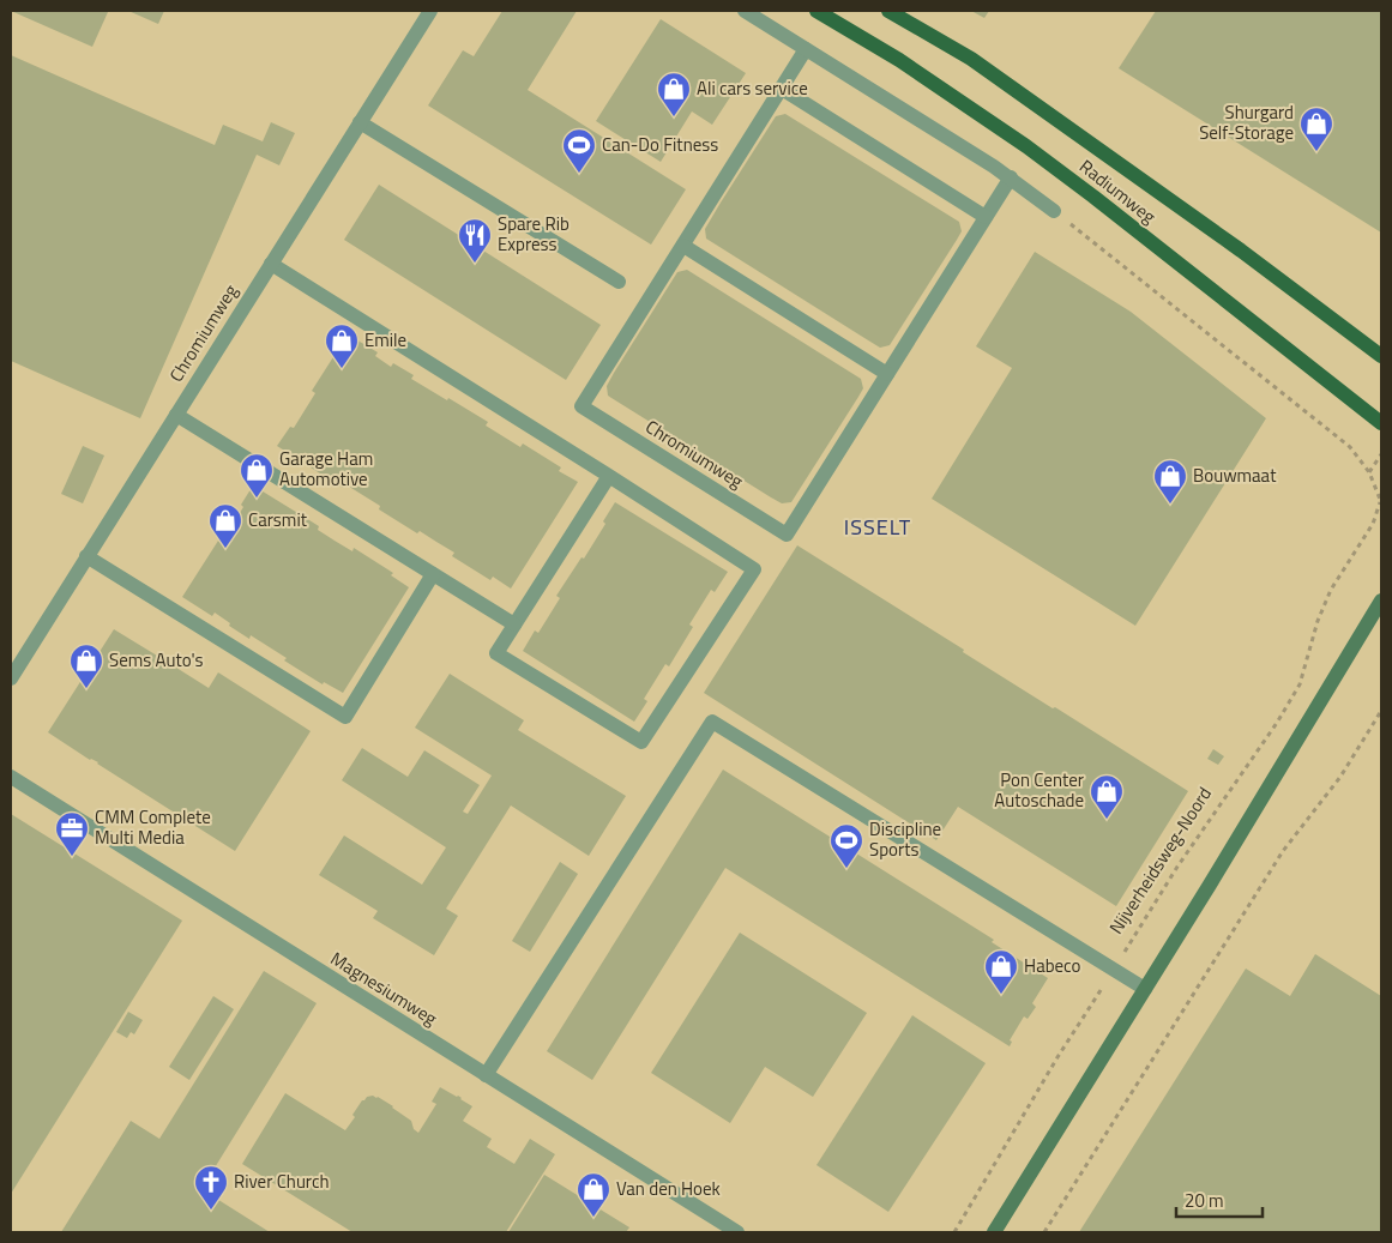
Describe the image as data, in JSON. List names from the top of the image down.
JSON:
{
  "streets": {
    "main road": ["Radiumweg"],
    "street": ["Chromiumweg", "Magnesiumweg"],
    "path": ["Nijverheidsweg-Noord"]
  },
  "districts": ["ISSELT"],
  "places": {
    "shop": [
      "Ali cars service",
      "Shurgard Self-Storage",
      "Emile",
      "Garage Ham Automotive",
      "Bouwmaat",
      "Carsmit",
      "Sems Auto's",
      "Pon Center Autoschade",
      "Habeco",
      "Van den Hoek"
    ],
    "sports": ["Can-Do Fitness", "Discipline Sports"],
    "restaurant": ["Spare Rib Express"],
    "office": ["CMM Complete Multi Media"],
    "church": ["River Church"]
  },
  "scale_bar": "20 m"
}
